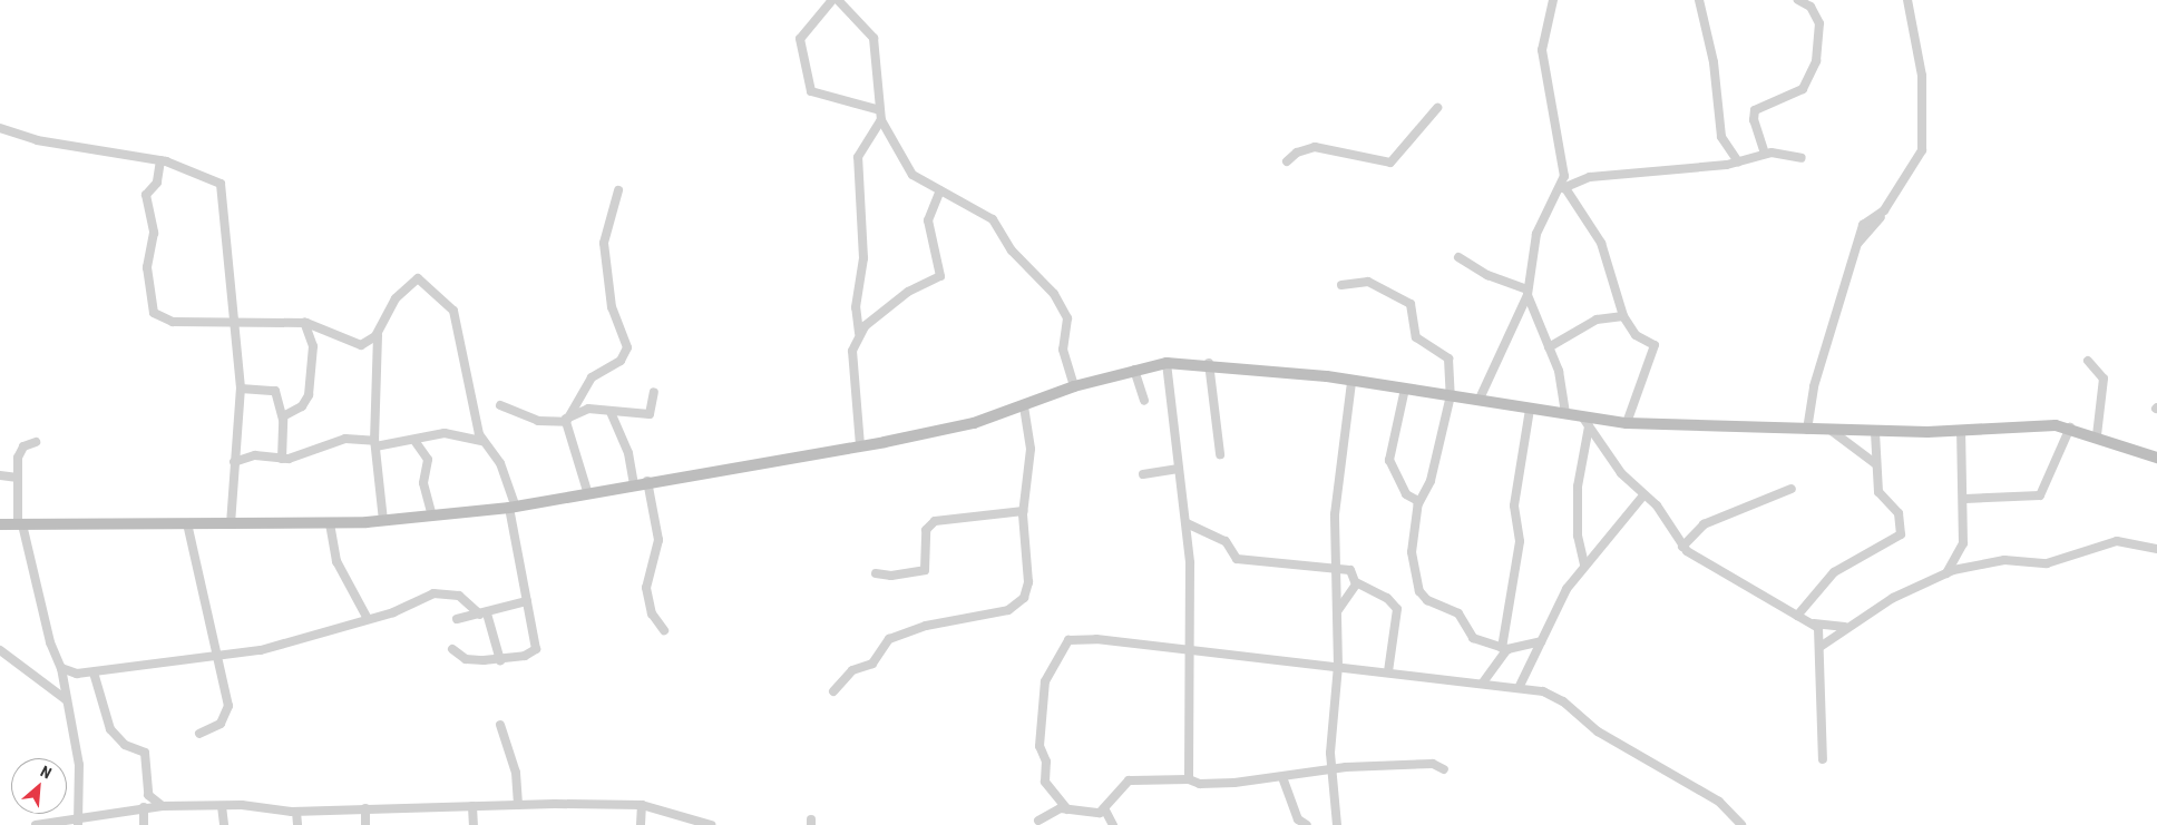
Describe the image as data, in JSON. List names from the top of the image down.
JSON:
{
  "north": "top right"
}
